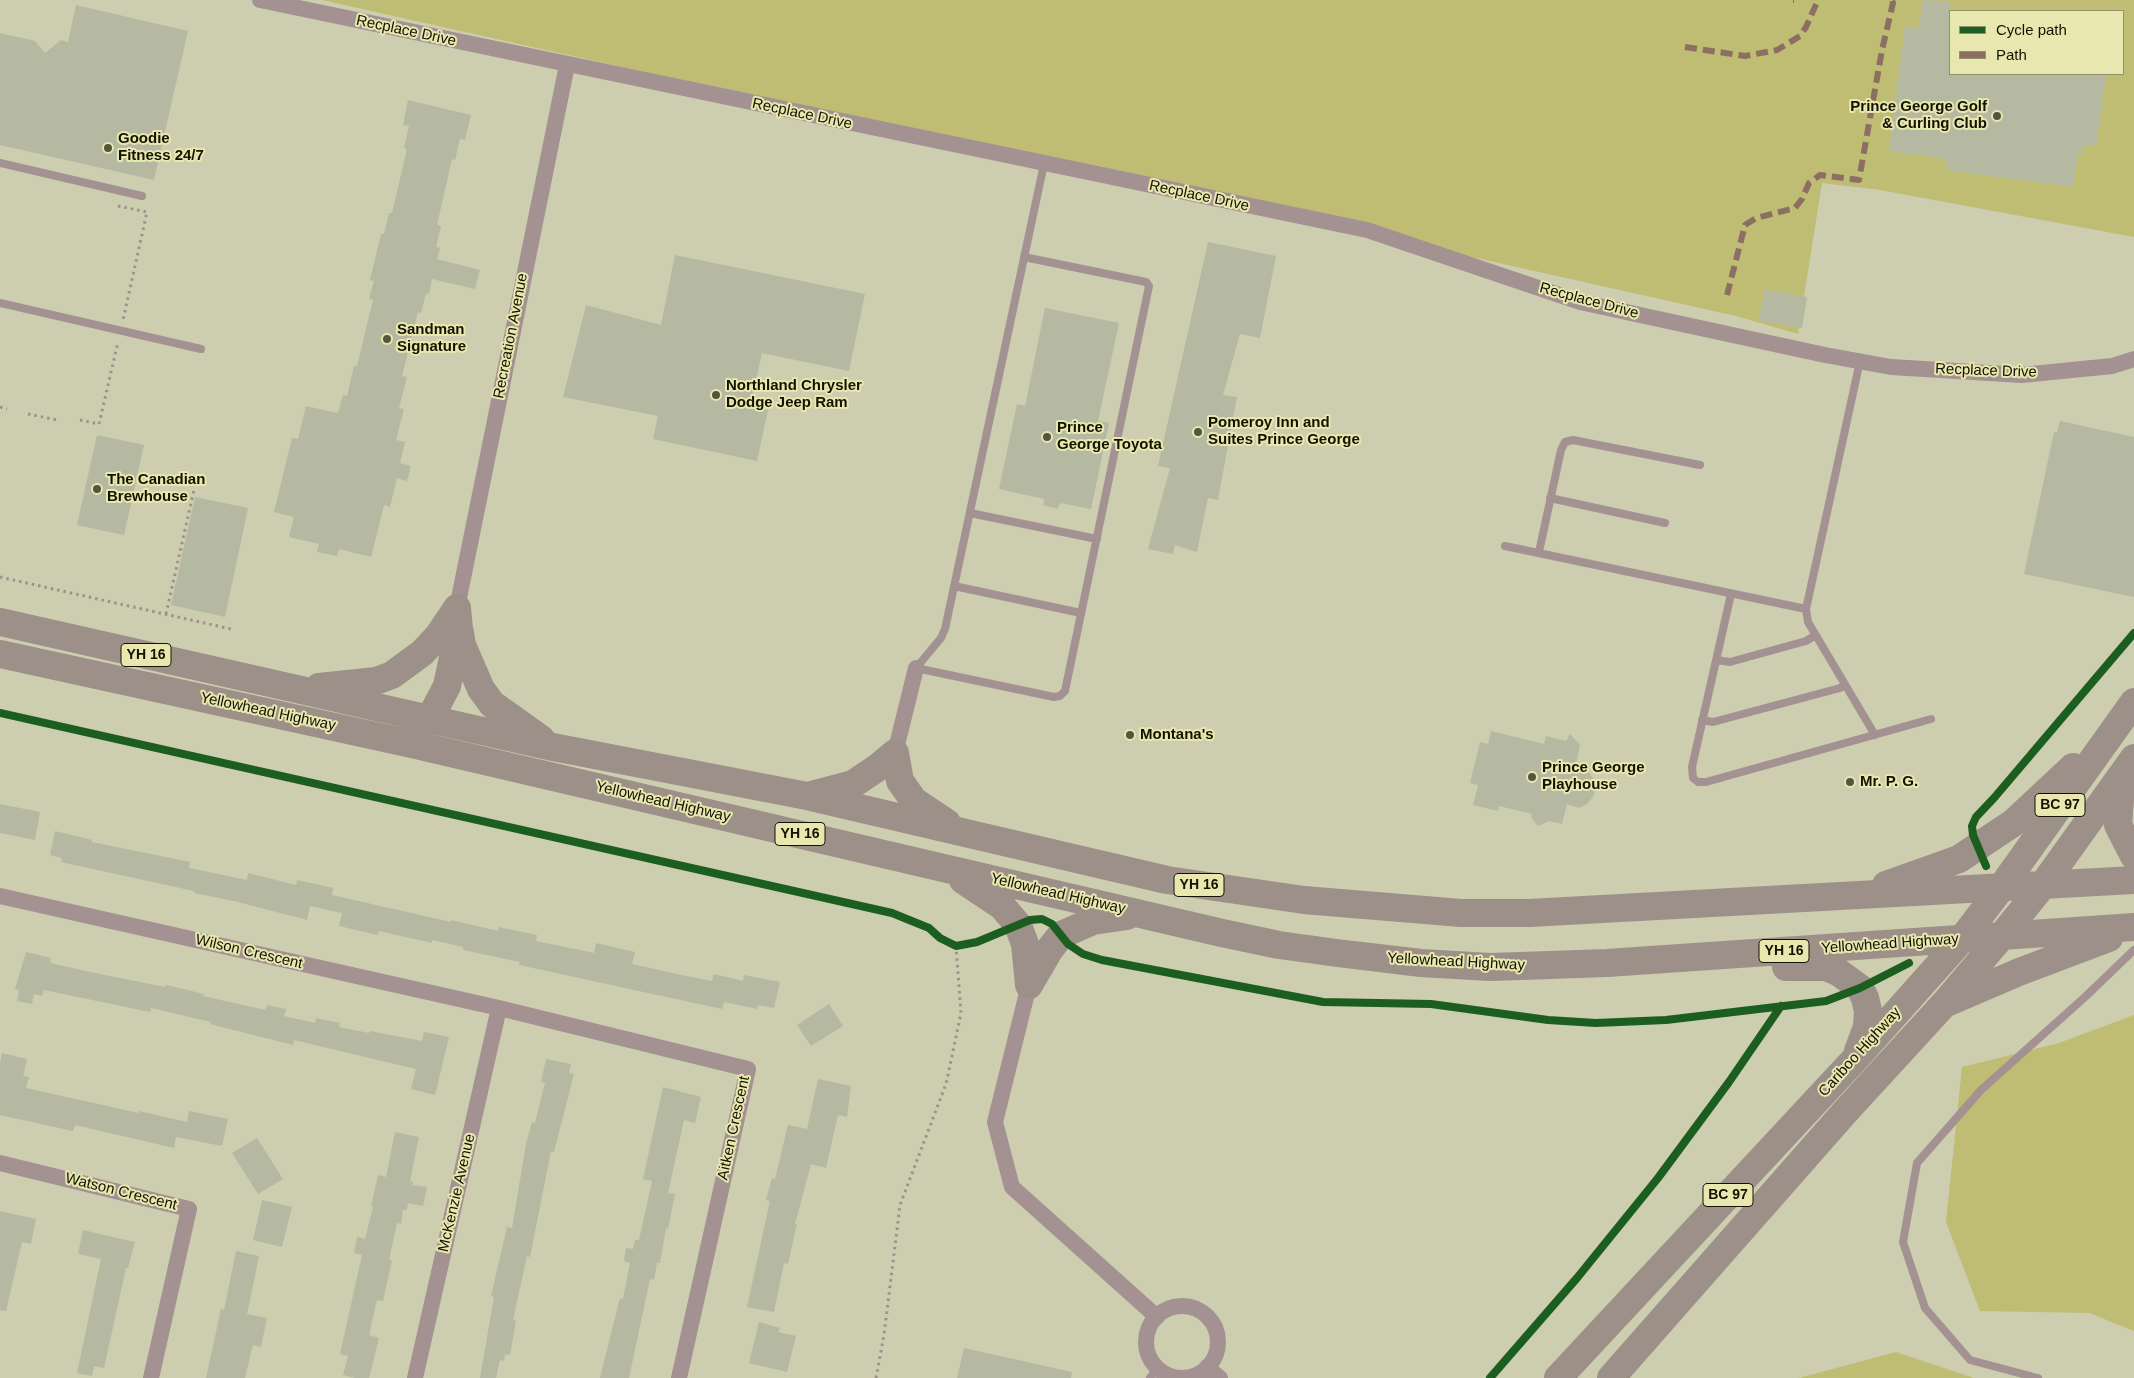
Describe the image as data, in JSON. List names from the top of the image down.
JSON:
{
  "streets": {
    "highway": [
      "YH 16",
      "Yellowhead Highway",
      "BC 97",
      "Cariboo Highway"
    ],
    "street": [
      "Recplace Drive",
      "Recreation Avenue",
      "Wilson Crescent",
      "Aitken Crescent",
      "Watson Crescent",
      "McKenzie Avenue"
    ]
  },
  "crossings": [
    ["Recplace Drive", "Recreation Avenue"],
    ["Yellowhead Highway", "Cariboo Highway"],
    ["Wilson Crescent", "Aitken Crescent"],
    ["Wilson Crescent", "McKenzie Avenue"],
    ["Aitken Crescent", "McKenzie Avenue"]
  ],
  "places": [
    "Prince George Golf & Curling Club",
    "Goodie Fitness 24/7",
    "Sandman Signature",
    "Northland Chrysler Dodge Jeep Ram",
    "Pomeroy Inn and Suites Prince George",
    "Prince George Toyota",
    "The Canadian Brewhouse",
    "Montana's",
    "Prince George Playhouse",
    "Mr. P. G."
  ],
  "legend": ["Cycle path", "Path"]
}
